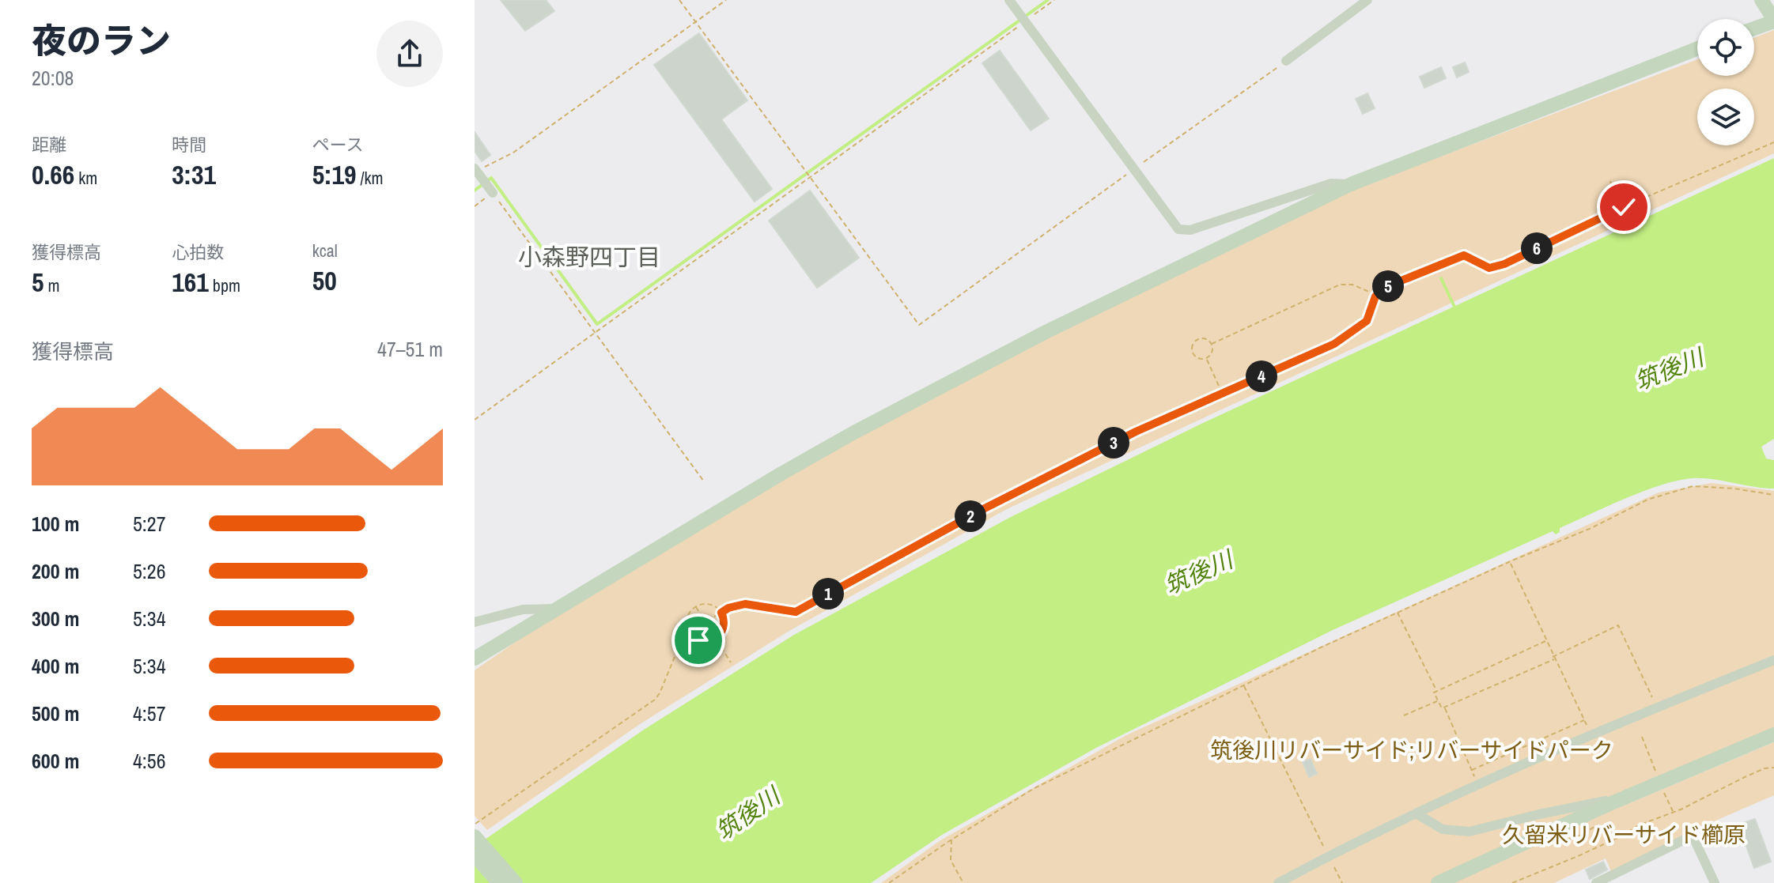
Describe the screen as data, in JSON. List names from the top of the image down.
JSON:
{
  "districts": ["小森野四丁目"],
  "water": ["筑後川"],
  "parks": ["筑後川リバーサイド;リバーサイドパーク", "久留米リバーサイド櫛原"],
  "page": {
    "heading": ["夜のラン", "20:08"],
    "stats": [
      ["距離", "0.66 km"],
      ["時間", "3:31"],
      ["ペース", "5:19 /km"],
      ["獲得標高", "5 m"],
      ["心拍数", "161 bpm"],
      ["kcal", "50"]
    ],
    "pins": [
      "6",
      "5",
      "4",
      "3",
      "2",
      "1"
    ],
    "chart": ["獲得標高", "47–51 m"],
    "list": [
      {
        "name": "100 m",
        "note": "5:27"
      },
      {
        "name": "200 m",
        "note": "5:26"
      },
      {
        "name": "300 m",
        "note": "5:34"
      },
      {
        "name": "400 m",
        "note": "5:34"
      },
      {
        "name": "500 m",
        "note": "4:57"
      },
      {
        "name": "600 m",
        "note": "4:56"
      }
    ]
  }
}
